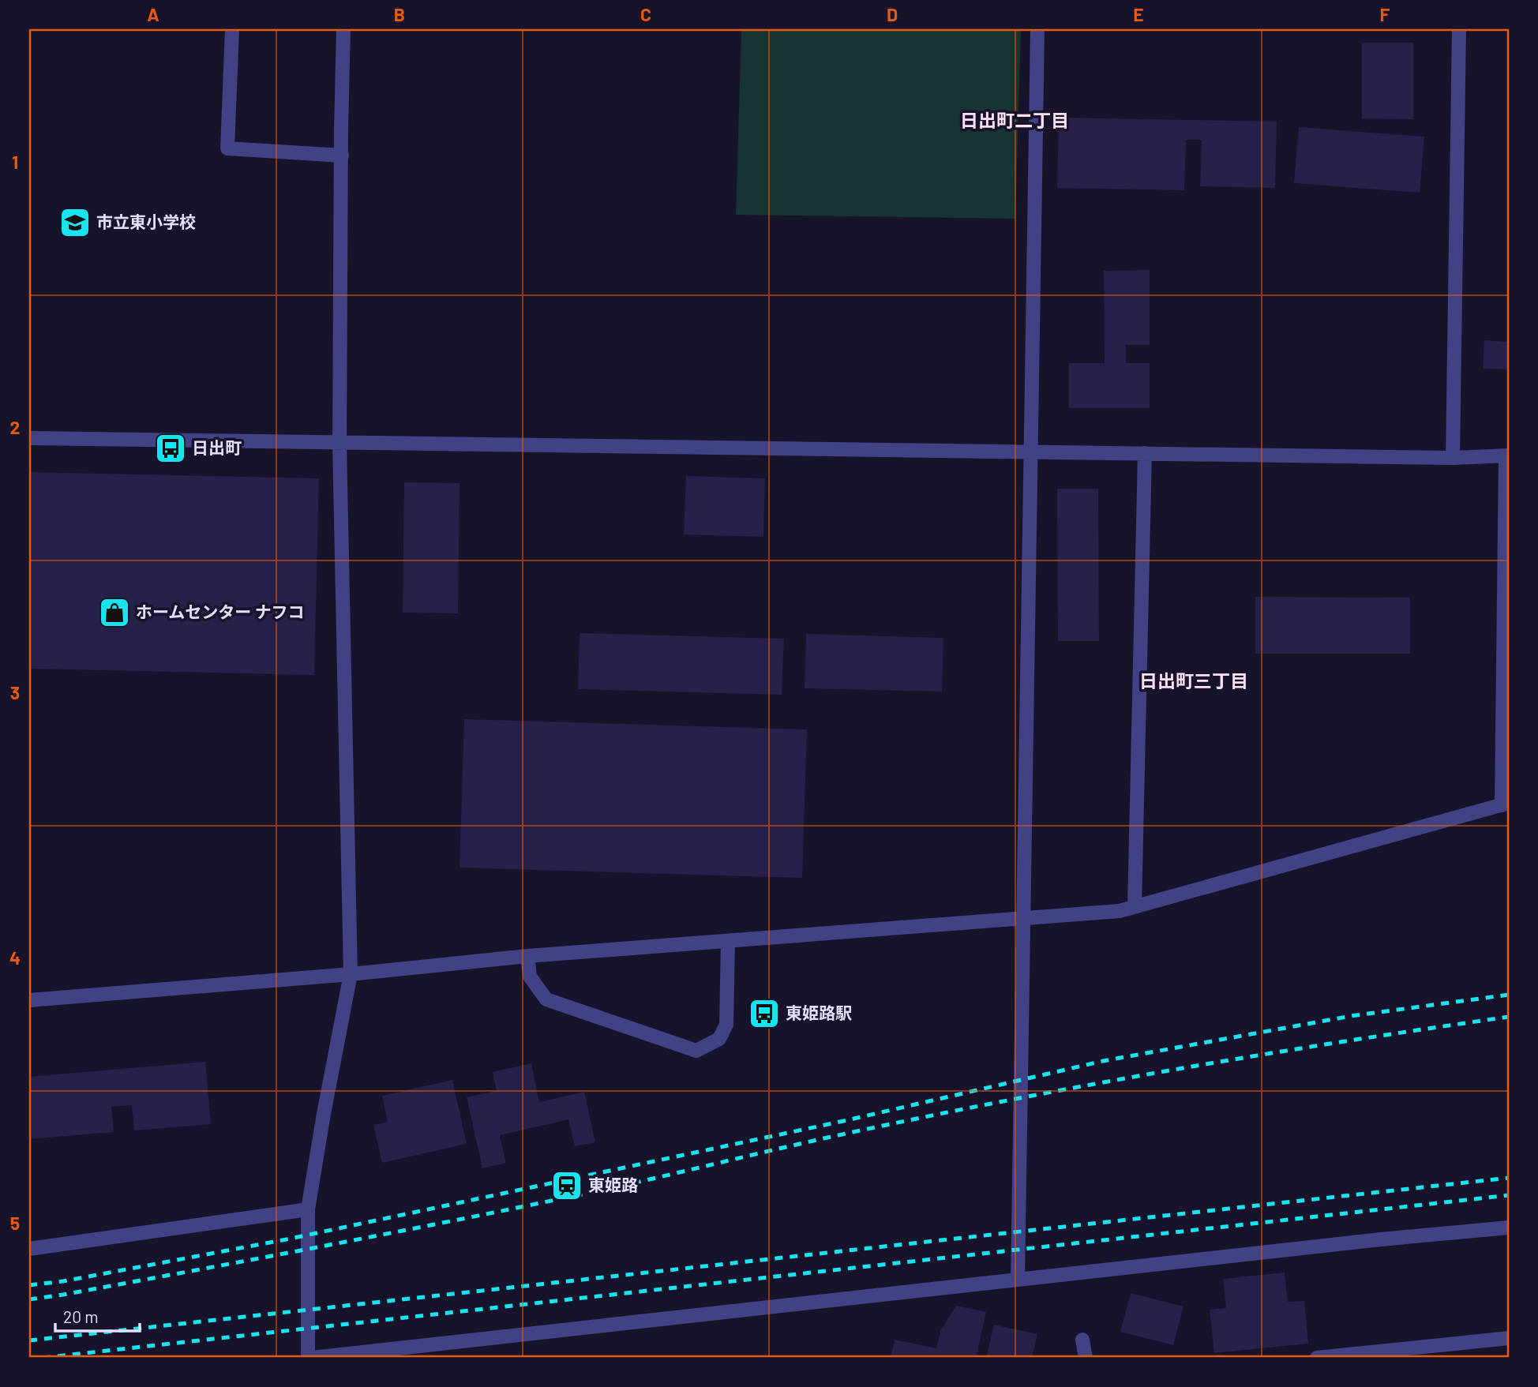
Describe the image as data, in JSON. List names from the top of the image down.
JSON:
{
  "districts": ["日出町二丁目", "日出町三丁目"],
  "places": {
    "school or university": ["市立東小学校"],
    "bus stop": ["日出町", "東姫路駅"],
    "shop": ["ホームセンター ナフコ"],
    "station": ["東姫路"]
  },
  "scale_bar": "20 m",
  "grid": {
    "columns": [
      "A",
      "B",
      "C",
      "D",
      "E",
      "F"
    ],
    "rows": [
      "1",
      "2",
      "3",
      "4",
      "5"
    ]
  }
}
